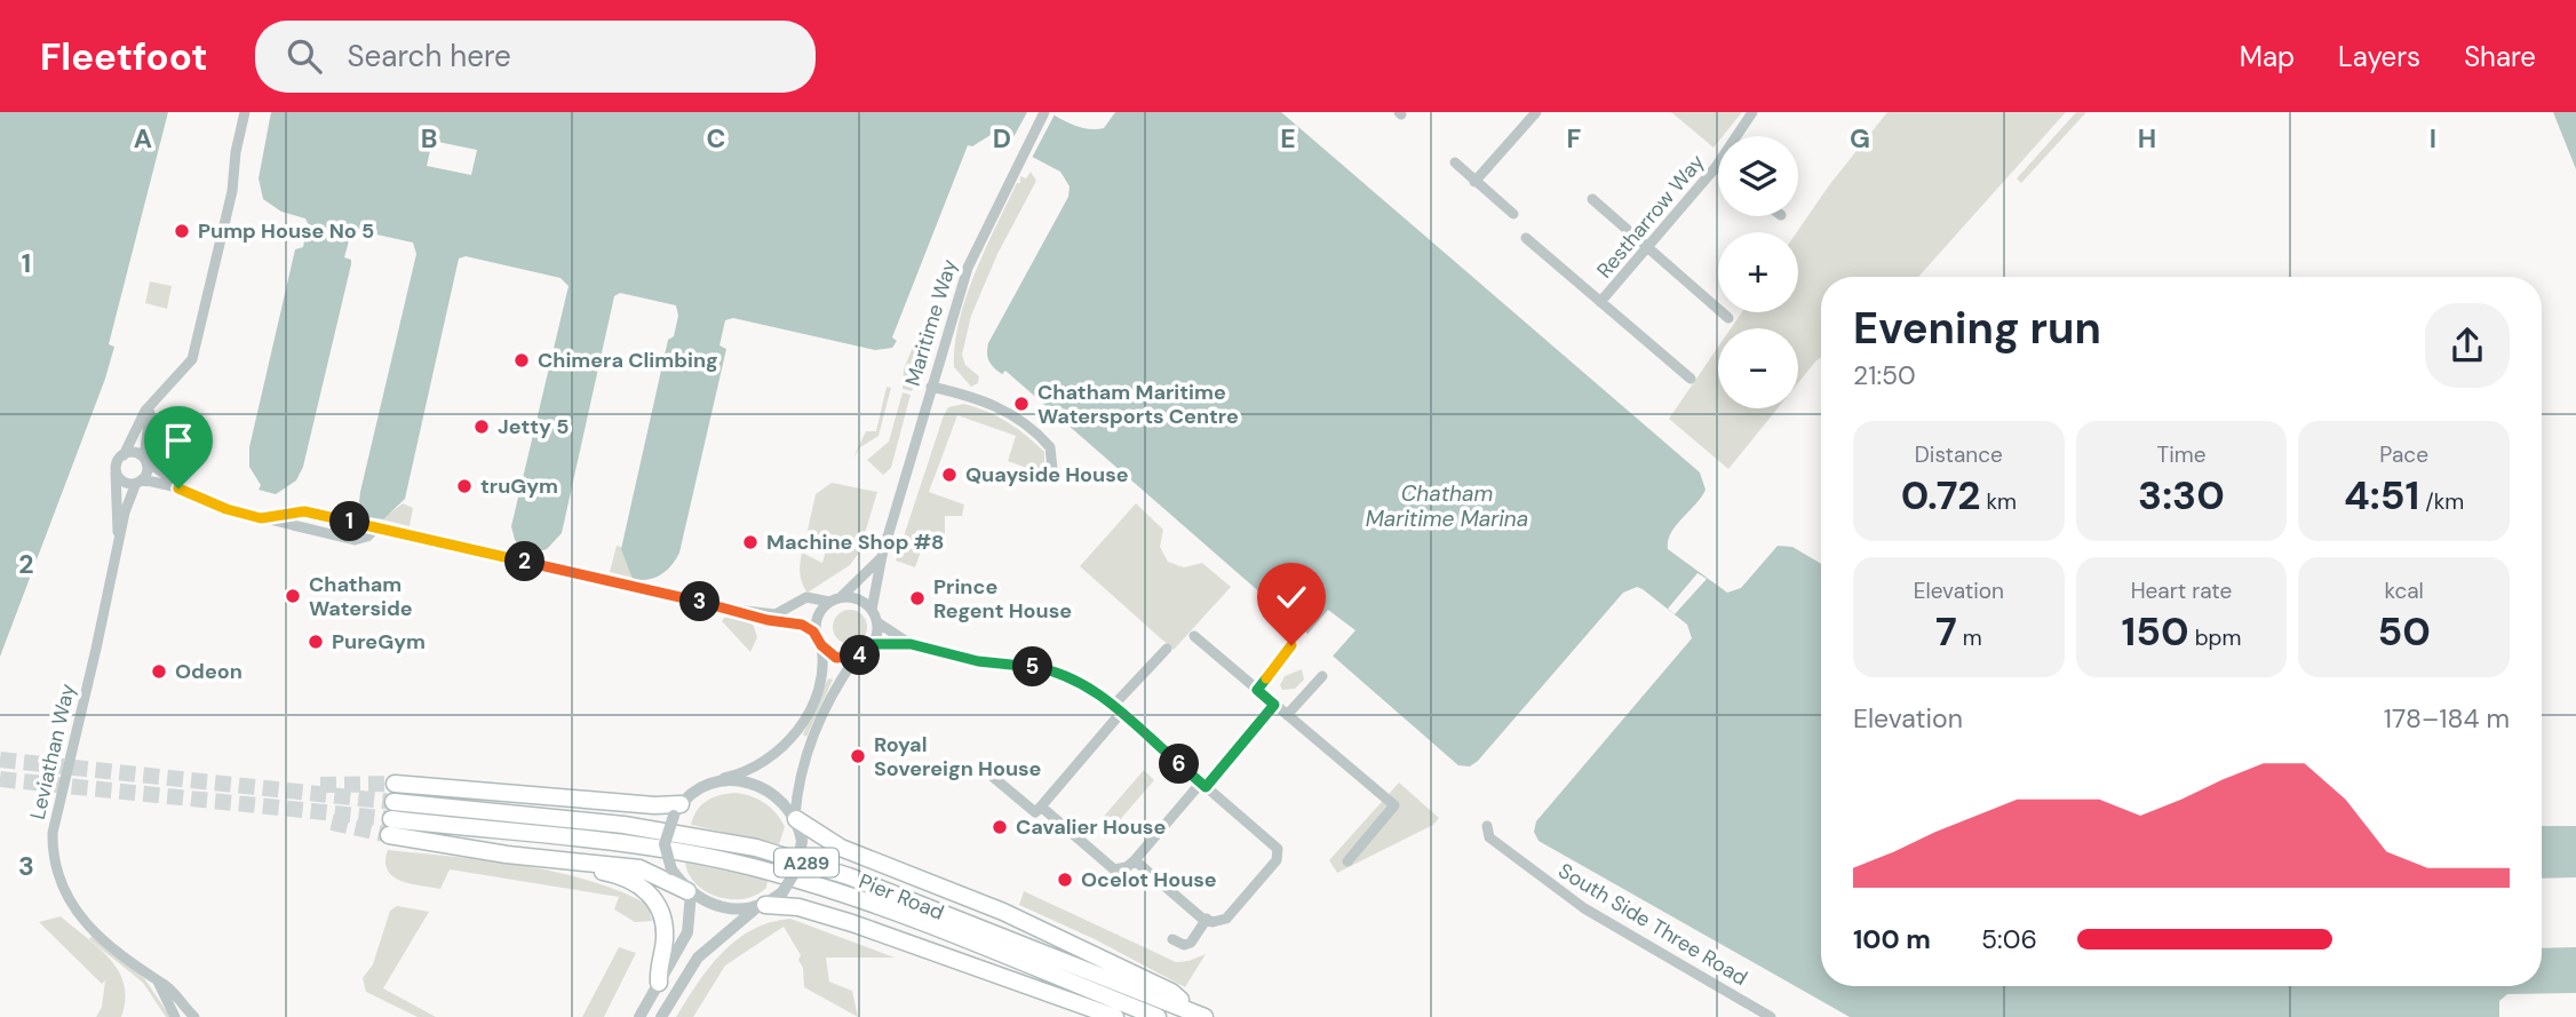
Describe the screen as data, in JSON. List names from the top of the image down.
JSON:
{
  "streets": {
    "main road": ["A289", "Pier Road"],
    "street": [
      "Restharrow Way",
      "Maritime Way",
      "Leviathan Way",
      "South Side Three Road"
    ]
  },
  "water": ["Chatham Maritime Marina"],
  "places": [
    "Pump House No 5",
    "Chimera Climbing",
    "Chatham Maritime Watersports Centre",
    "Jetty 5",
    "Quayside House",
    "truGym",
    "Machine Shop #8",
    "Chatham Waterside",
    "Prince Regent House",
    "PureGym",
    "Odeon",
    "Royal Sovereign House",
    "Cavalier House",
    "Ocelot House"
  ],
  "page": {
    "header": "Fleetfoot",
    "search": "Search here",
    "nav": ["Map", "Layers", "Share"],
    "map_buttons": ["+", "−"],
    "heading": ["Evening run", "21:50"],
    "stats": [
      ["Distance", "0.72 km"],
      ["Time", "3:30"],
      ["Pace", "4:51 /km"],
      ["Elevation", "7 m"],
      ["Heart rate", "150 bpm"],
      ["kcal", "50"]
    ],
    "pins": [
      "1",
      "2",
      "3",
      "4",
      "5",
      "6"
    ],
    "chart": ["Elevation", "178–184 m"],
    "list": [
      {
        "name": "100 m",
        "note": "5:06"
      }
    ]
  },
  "grid": {
    "columns": [
      "A",
      "B",
      "C",
      "D",
      "E",
      "F",
      "G",
      "H",
      "I"
    ],
    "rows": ["1", "2", "3"]
  }
}
